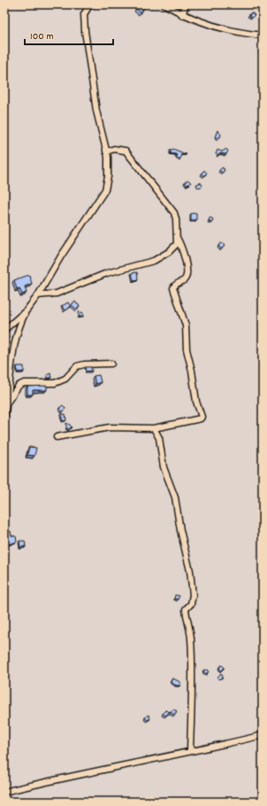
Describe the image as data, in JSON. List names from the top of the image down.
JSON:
{
  "scale_bar": "100 m"
}
